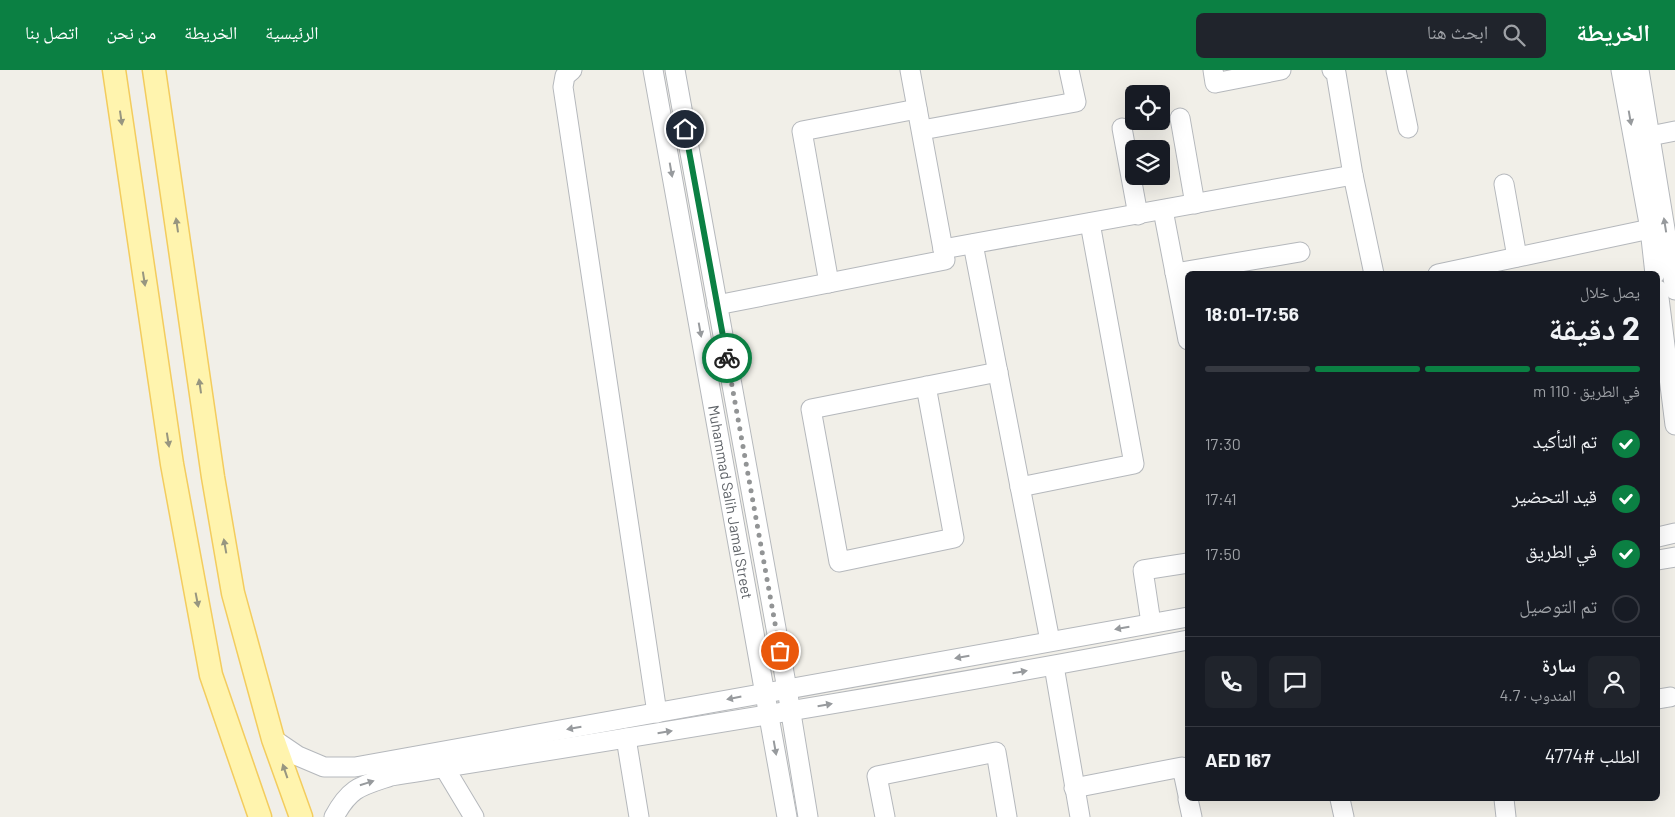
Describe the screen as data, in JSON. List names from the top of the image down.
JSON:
{
  "streets": {
    "street": ["Muhammad Salih Jamal Street"]
  },
  "page": {
    "header": "الخريطة",
    "search": "ابحث هنا",
    "nav": [
      "الرئيسية",
      "الخريطة",
      "من نحن",
      "اتصل بنا"
    ],
    "heading": ["2 دقيقة", "يصل خلال", "17:56–18:01"],
    "panel": [
      "سارة",
      "المندوب · 4.7",
      "الطلب #4774",
      "AED 167"
    ],
    "bar": "في الطريق · 110 m",
    "list": [
      ["تم التأكيد", "17:30"],
      ["قيد التحضير", "17:41"],
      ["في الطريق", "17:50"],
      "تم التوصيل"
    ]
  }
}
